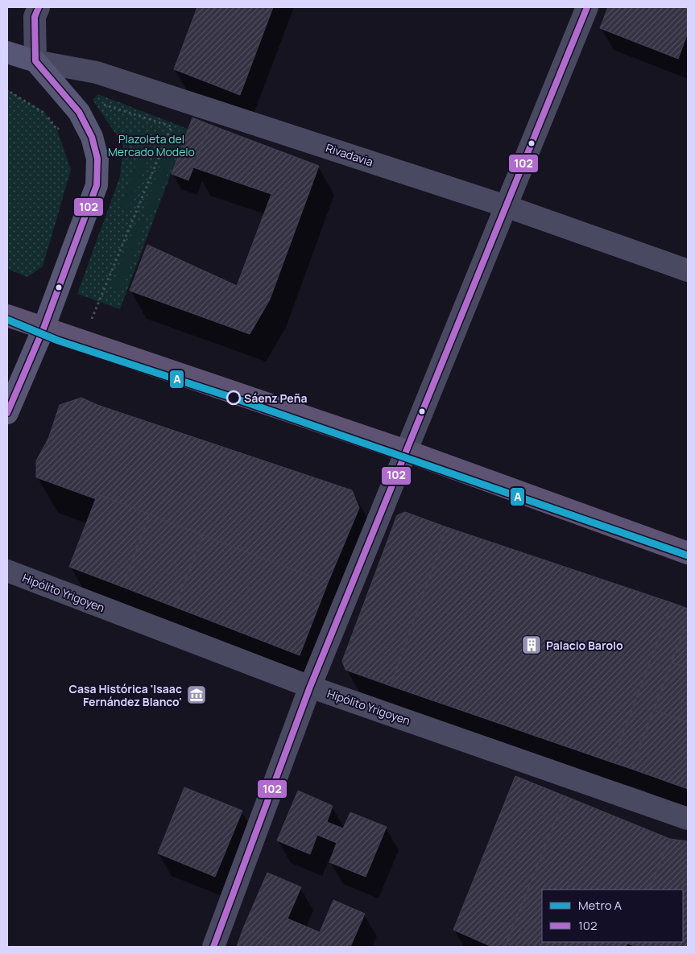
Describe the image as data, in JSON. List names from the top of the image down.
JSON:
{
  "streets": {
    "street": ["Rivadavia", "Hipólito Yrigoyen"]
  },
  "parks": ["Plazoleta del Mercado Modelo"],
  "places": {
    "other": ["Sáenz Peña"],
    "building": ["Palacio Barolo"],
    "museum": ["Casa Histórica 'Isaac Fernández Blanco'"]
  },
  "lines": ["transit line 102", "metro line A"],
  "legend": ["Metro A", "102"]
}
